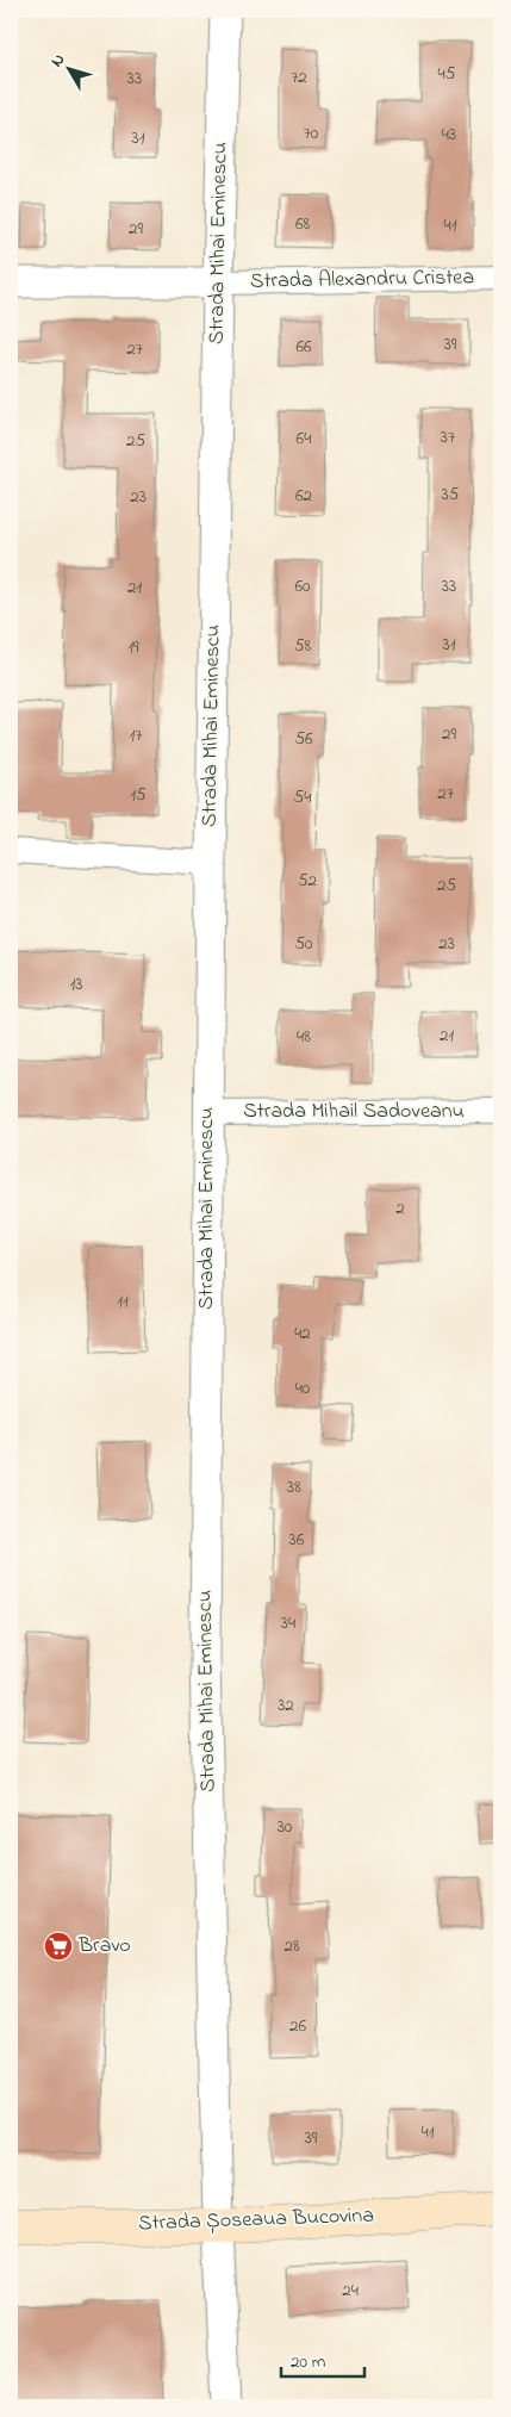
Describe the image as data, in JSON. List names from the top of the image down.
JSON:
{
  "streets": {
    "main road": ["Strada Șoseaua Bucovina"],
    "street": ["Strada Mihai Eminescu", "Strada Alexandru Cristea", "Strada Mihail Sadoveanu"]
  },
  "crossings": [
    ["Strada Mihai Eminescu", "Strada Alexandru Cristea"],
    ["Strada Mihai Eminescu", "Strada Mihail Sadoveanu"],
    ["Strada Mihai Eminescu", "Strada Șoseaua Bucovina"]
  ],
  "places": {
    "supermarket": ["Bravo"]
  },
  "house_numbers": [
    "45",
    "72",
    "33",
    "70",
    "43",
    "31",
    "68",
    "41",
    "29",
    "39",
    "66",
    "27",
    "37",
    "64",
    "25",
    "35",
    "62",
    "23",
    "60",
    "33",
    "21",
    "31",
    "58",
    "19",
    "29",
    "17",
    "56",
    "27",
    "15",
    "54",
    "52",
    "25",
    "50",
    "23",
    "13",
    "21",
    "48",
    "2",
    "11",
    "42",
    "40",
    "38",
    "36",
    "34",
    "32",
    "30",
    "28",
    "26",
    "41",
    "39",
    "24"
  ],
  "scale_bar": "20 m",
  "north": "top left"
}
